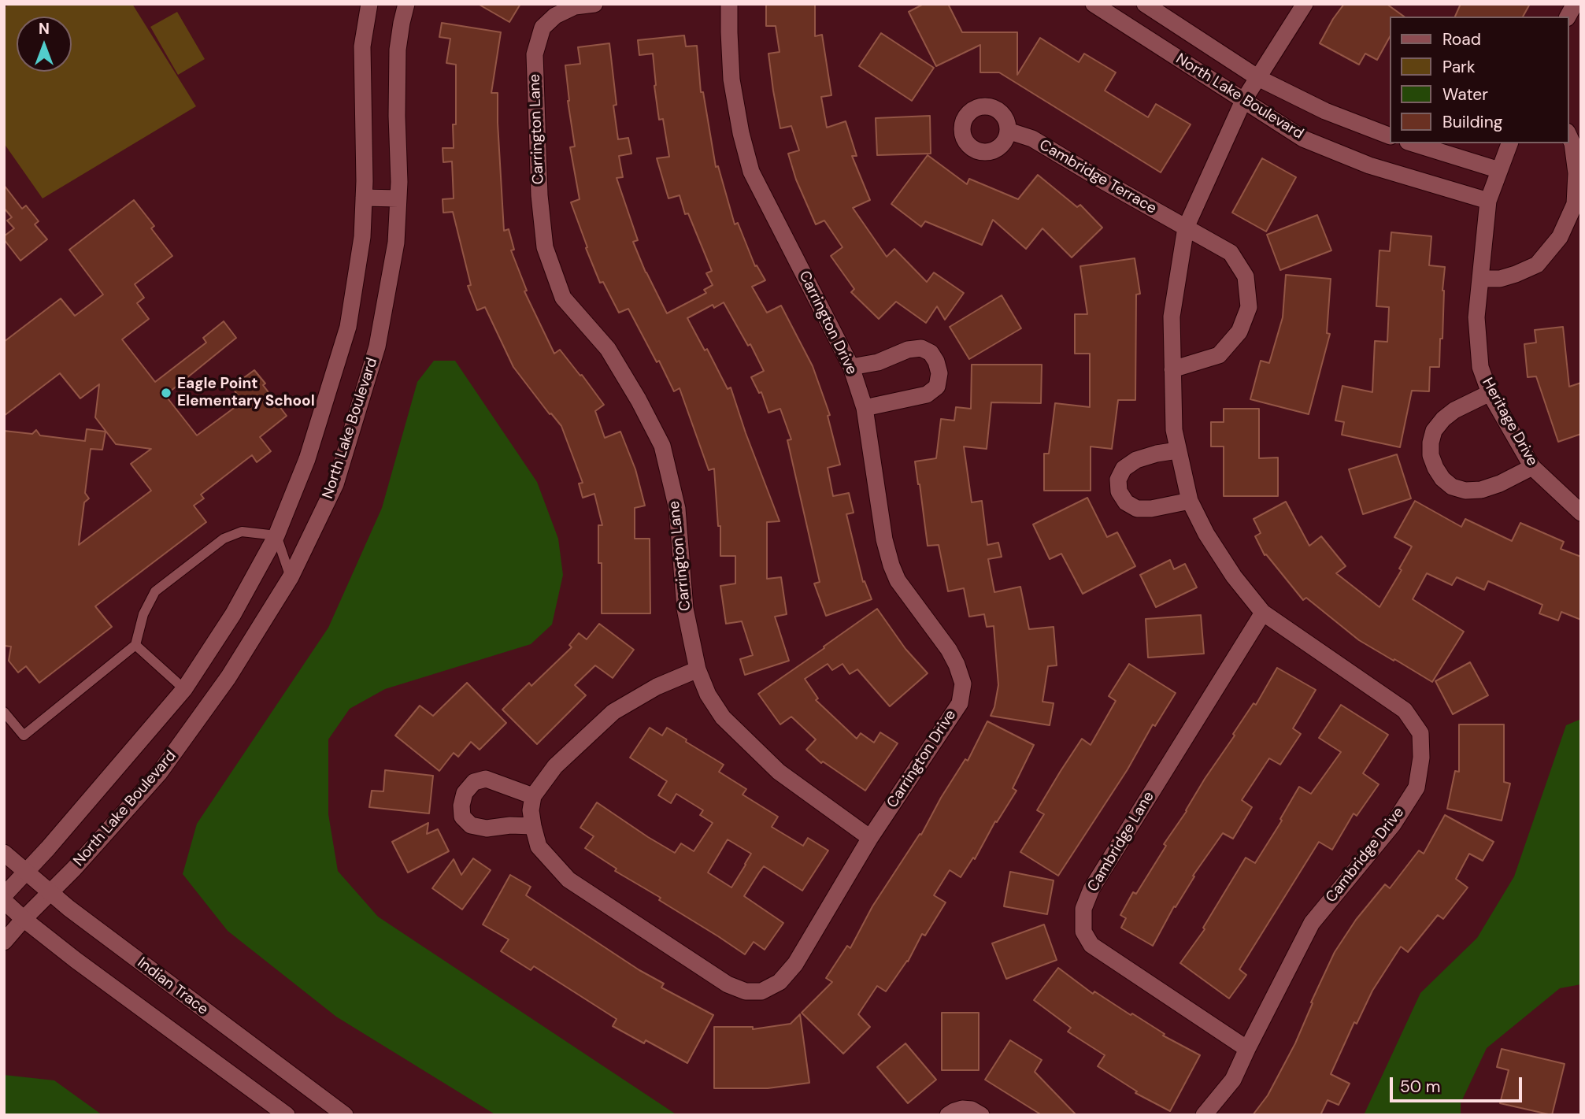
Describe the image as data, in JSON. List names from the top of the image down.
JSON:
{
  "streets": {
    "street": [
      "North Lake Boulevard",
      "Carrington Lane",
      "Cambridge Terrace",
      "Carrington Drive",
      "Heritage Drive",
      "Cambridge Lane",
      "Cambridge Drive",
      "Indian Trace"
    ]
  },
  "crossings": [
    ["North Lake Boulevard", "Heritage Drive"],
    ["North Lake Boulevard", "Cambridge Drive"],
    ["North Lake Boulevard", "Indian Trace"],
    ["Carrington Lane", "Carrington Drive"],
    ["Cambridge Terrace", "Cambridge Drive"],
    ["Cambridge Lane", "Cambridge Drive"]
  ],
  "places": ["Eagle Point Elementary School"],
  "legend": [
    "Road",
    "Park",
    "Water",
    "Building"
  ],
  "scale_bar": "50 m",
  "north": "top"
}
